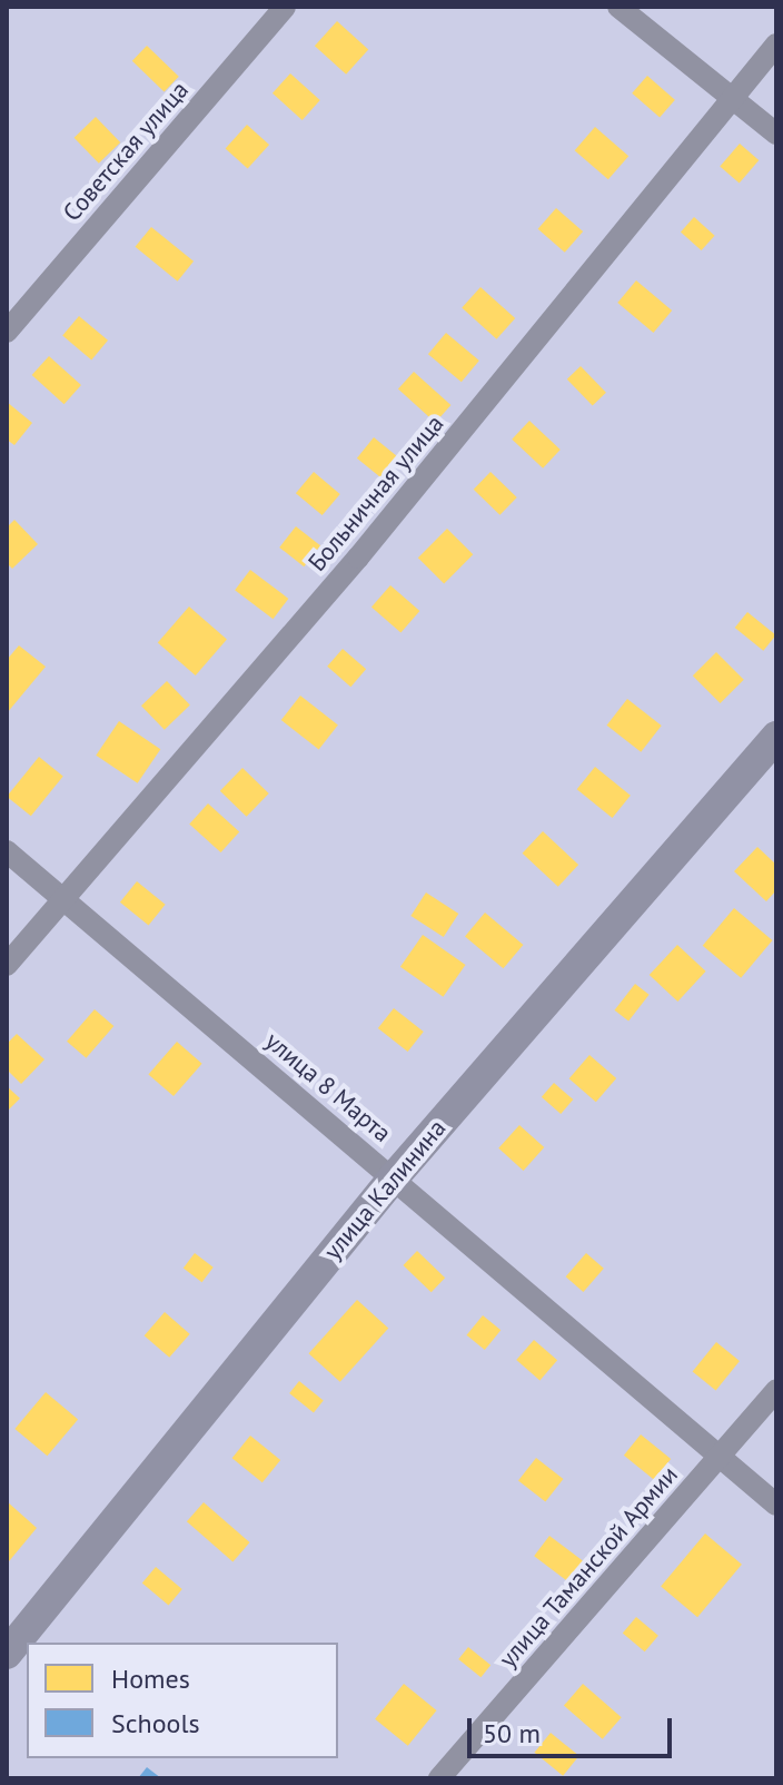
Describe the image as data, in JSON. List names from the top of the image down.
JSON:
{
  "streets": {
    "street": [
      "Советская улица",
      "Больничная улица",
      "улица 8 Марта",
      "улица Калинина",
      "улица Таманской Армии"
    ]
  },
  "crossings": [
    ["Больничная улица", "улица 8 Марта"],
    ["улица 8 Марта", "улица Калинина"],
    ["улица 8 Марта", "улица Таманской Армии"]
  ],
  "legend": ["Homes", "Schools"],
  "scale_bar": "50 m"
}
